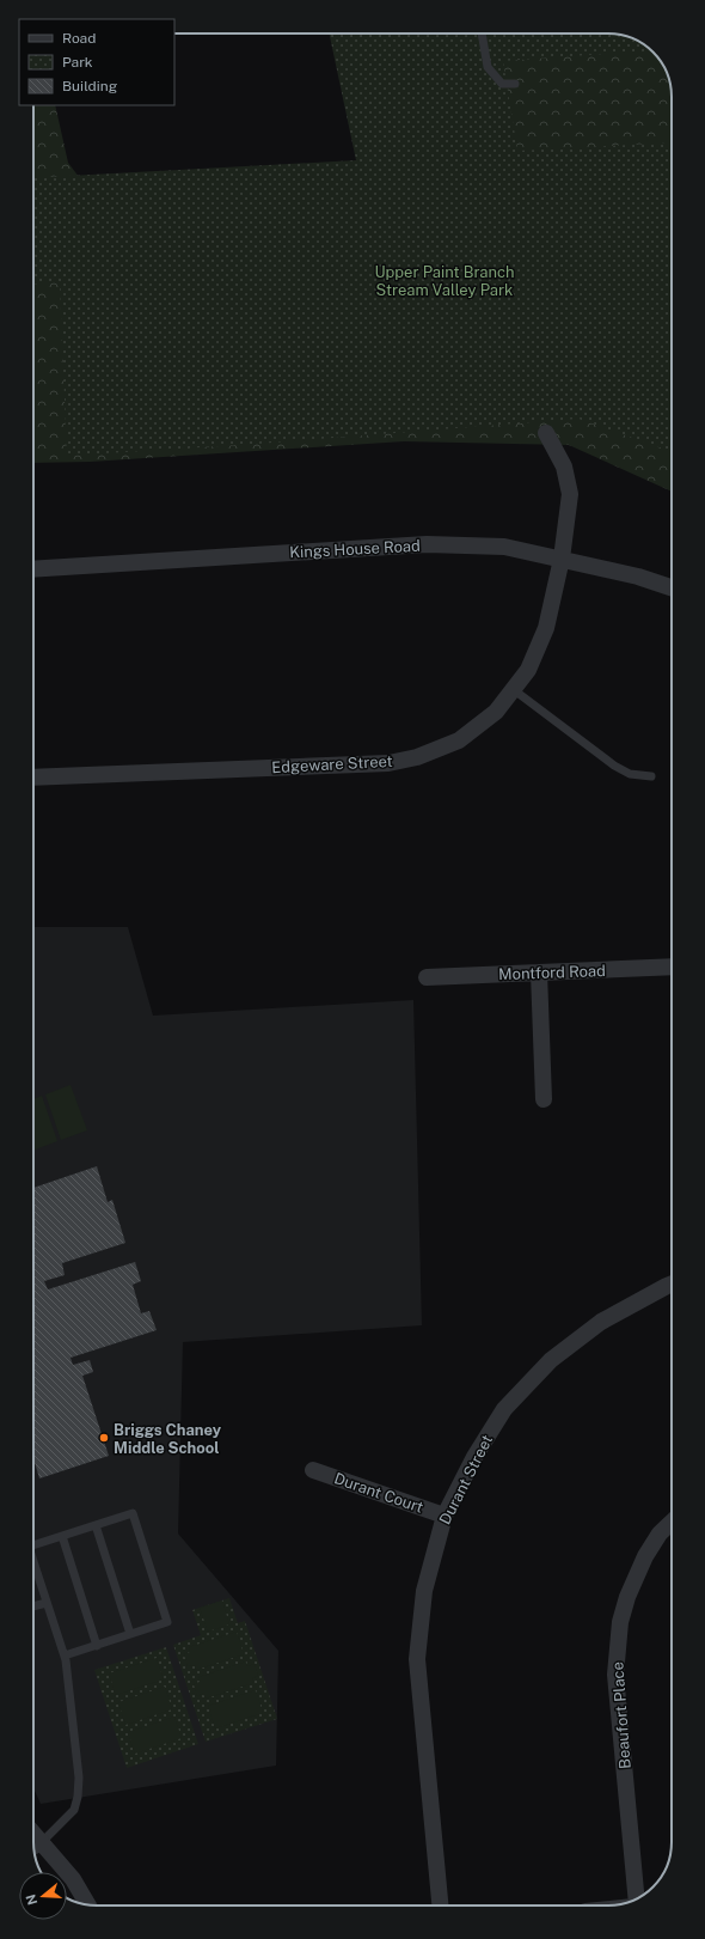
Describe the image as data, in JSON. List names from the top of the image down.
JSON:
{
  "streets": {
    "street": [
      "Kings House Road",
      "Edgeware Street",
      "Montford Road",
      "Durant Street",
      "Durant Court",
      "Beaufort Place"
    ]
  },
  "crossings": [
    ["Kings House Road", "Edgeware Street"],
    ["Durant Street", "Durant Court"]
  ],
  "parks": ["Upper Paint Branch Stream Valley Park"],
  "places": ["Briggs Chaney Middle School"],
  "legend": ["Road", "Park", "Building"],
  "north": "left"
}
